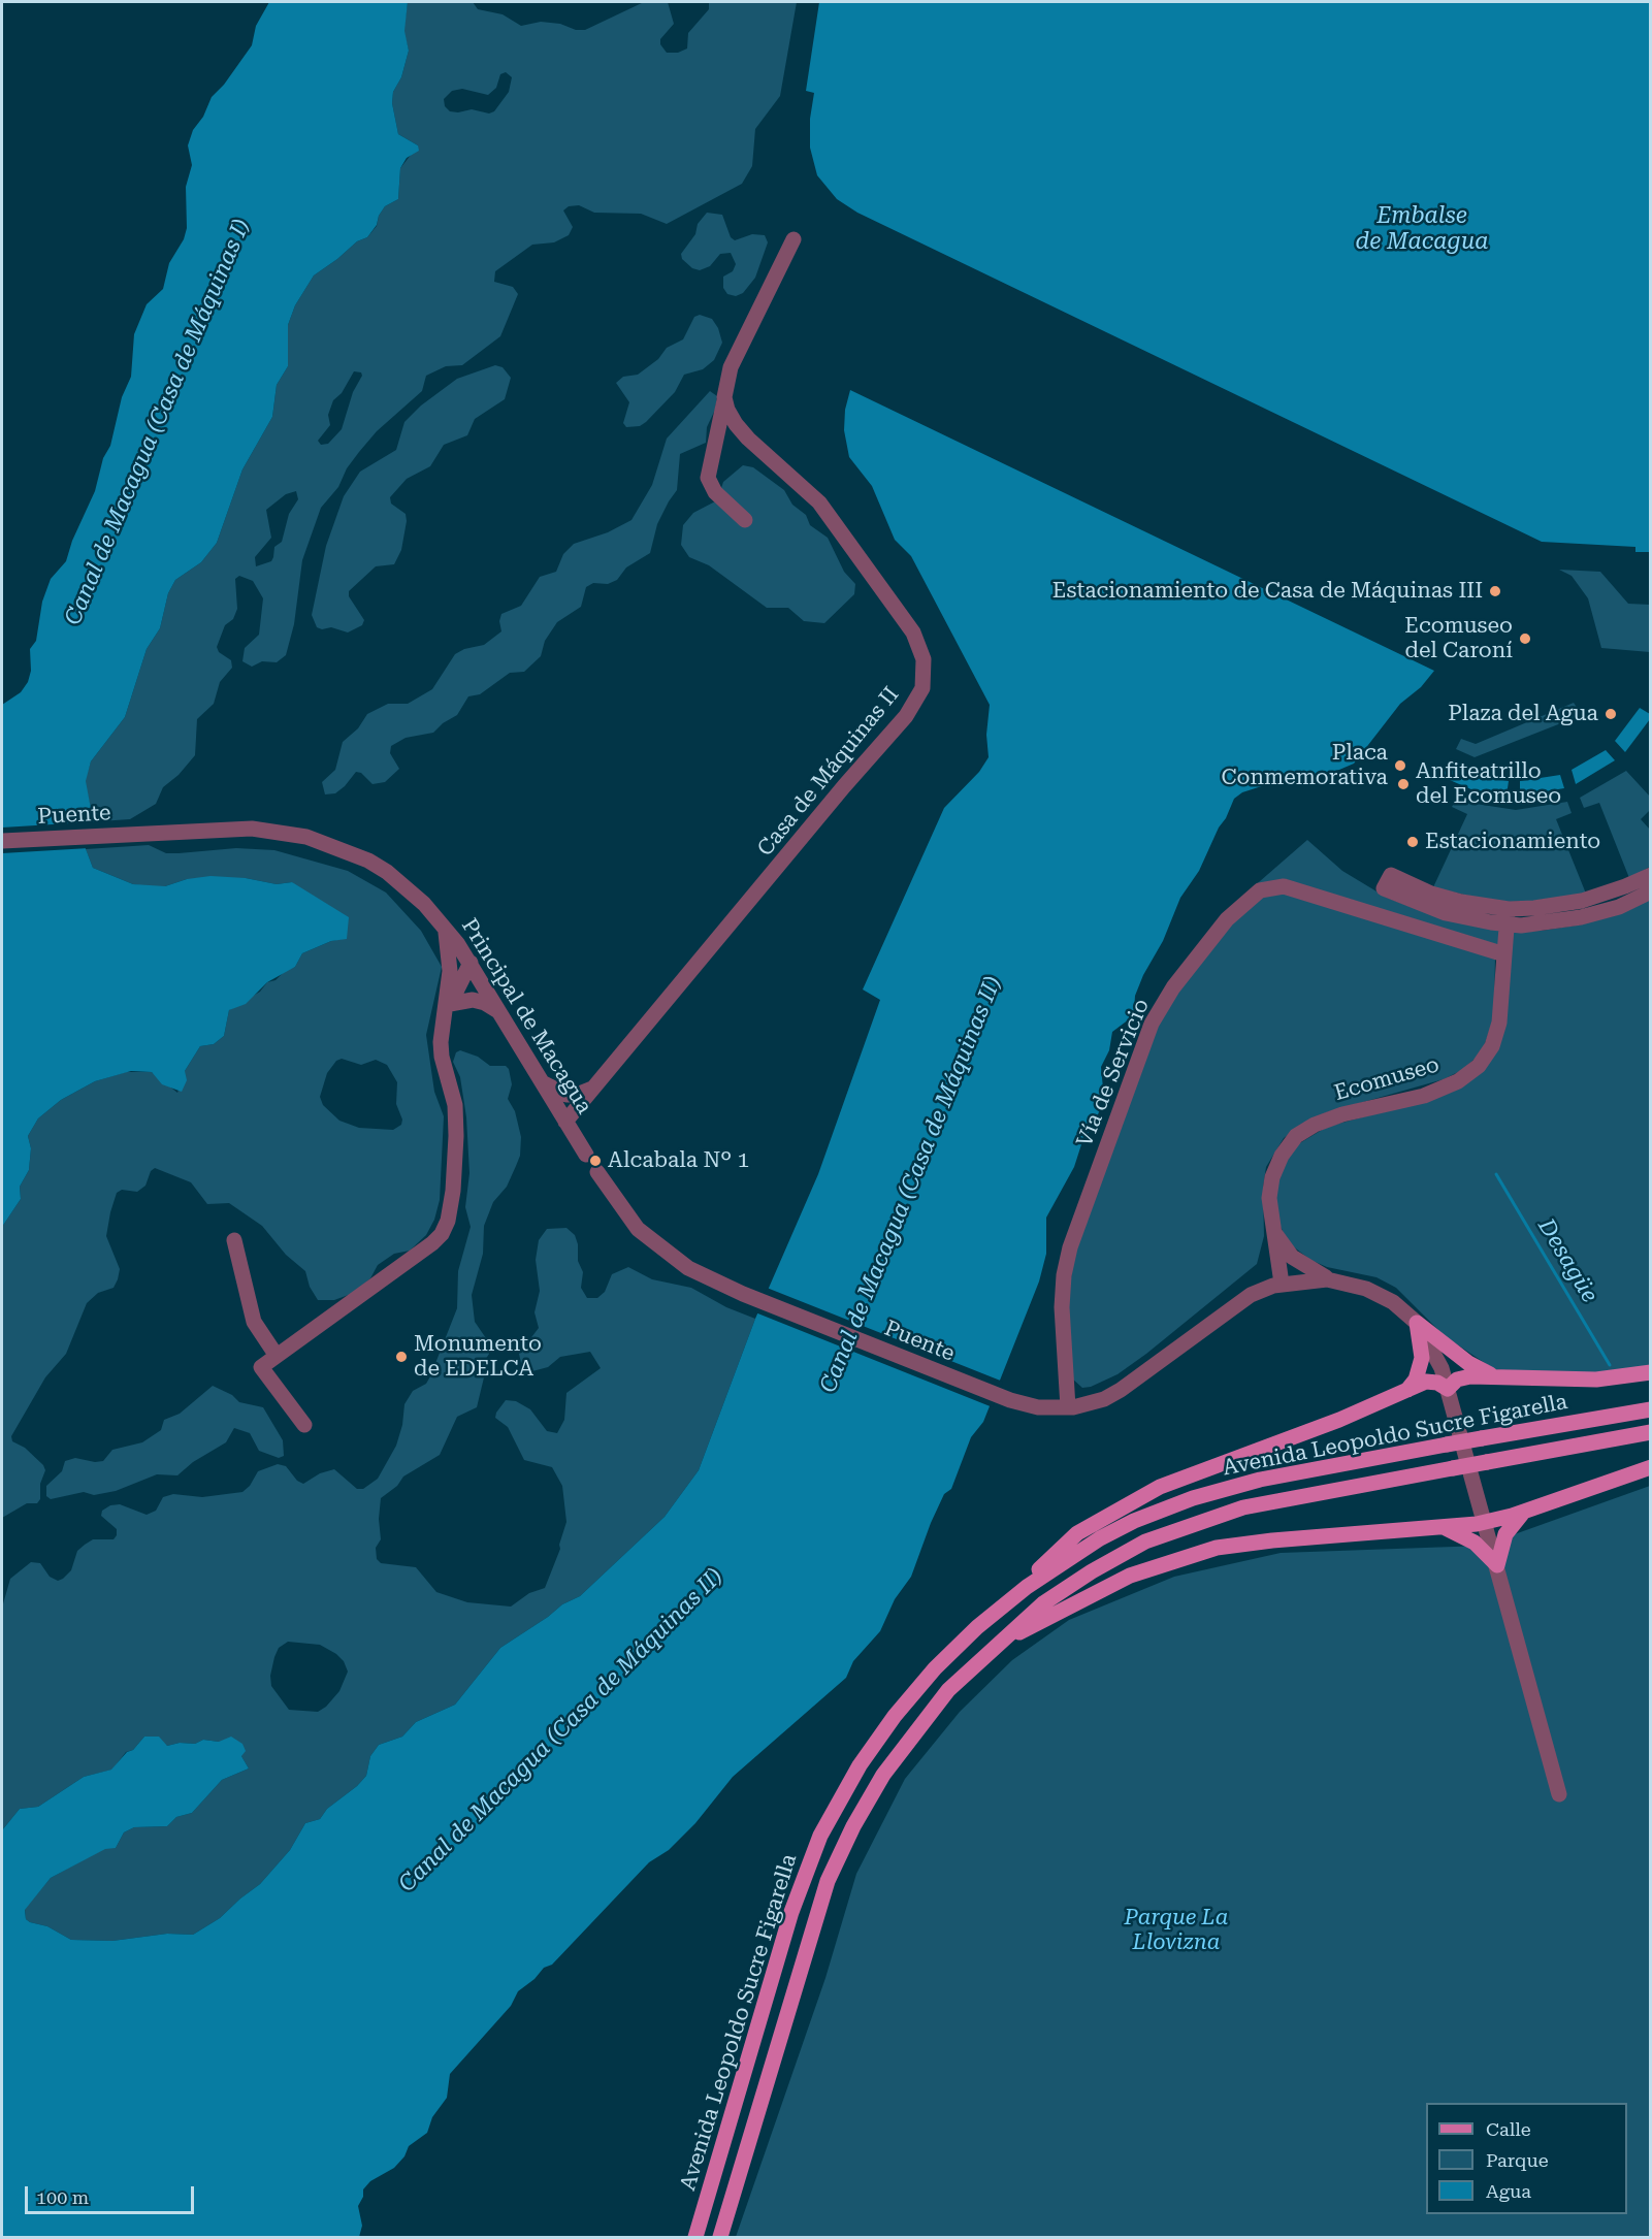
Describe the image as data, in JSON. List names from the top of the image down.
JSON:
{
  "streets": {
    "main road": ["Avenida Leopoldo Sucre Figarella"],
    "street": [
      "Casa de Máquinas II",
      "Puente",
      "Principal de Macagua",
      "Vía de Servicio",
      "Ecomuseo"
    ]
  },
  "crossings": [
    ["Casa de Máquinas II", "Principal de Macagua"],
    ["Puente", "Principal de Macagua"],
    ["Puente", "Vía de Servicio"],
    ["Vía de Servicio", "Ecomuseo"]
  ],
  "water": [
    "Embalse de Macagua",
    "Canal de Macagua (Casa de Máquinas I)",
    "Canal de Macagua (Casa de Máquinas II)",
    "Desagüe"
  ],
  "parks": ["Parque La Llovizna"],
  "places": [
    "Estacionamiento de Casa de Máquinas III",
    "Ecomuseo del Caroní",
    "Plaza del Agua",
    "Placa Conmemorativa",
    "Anfiteatrillo del Ecomuseo",
    "Estacionamiento",
    "Alcabala Nº 1",
    "Monumento de EDELCA"
  ],
  "legend": ["Calle", "Parque", "Agua"],
  "scale_bar": "100 m"
}
